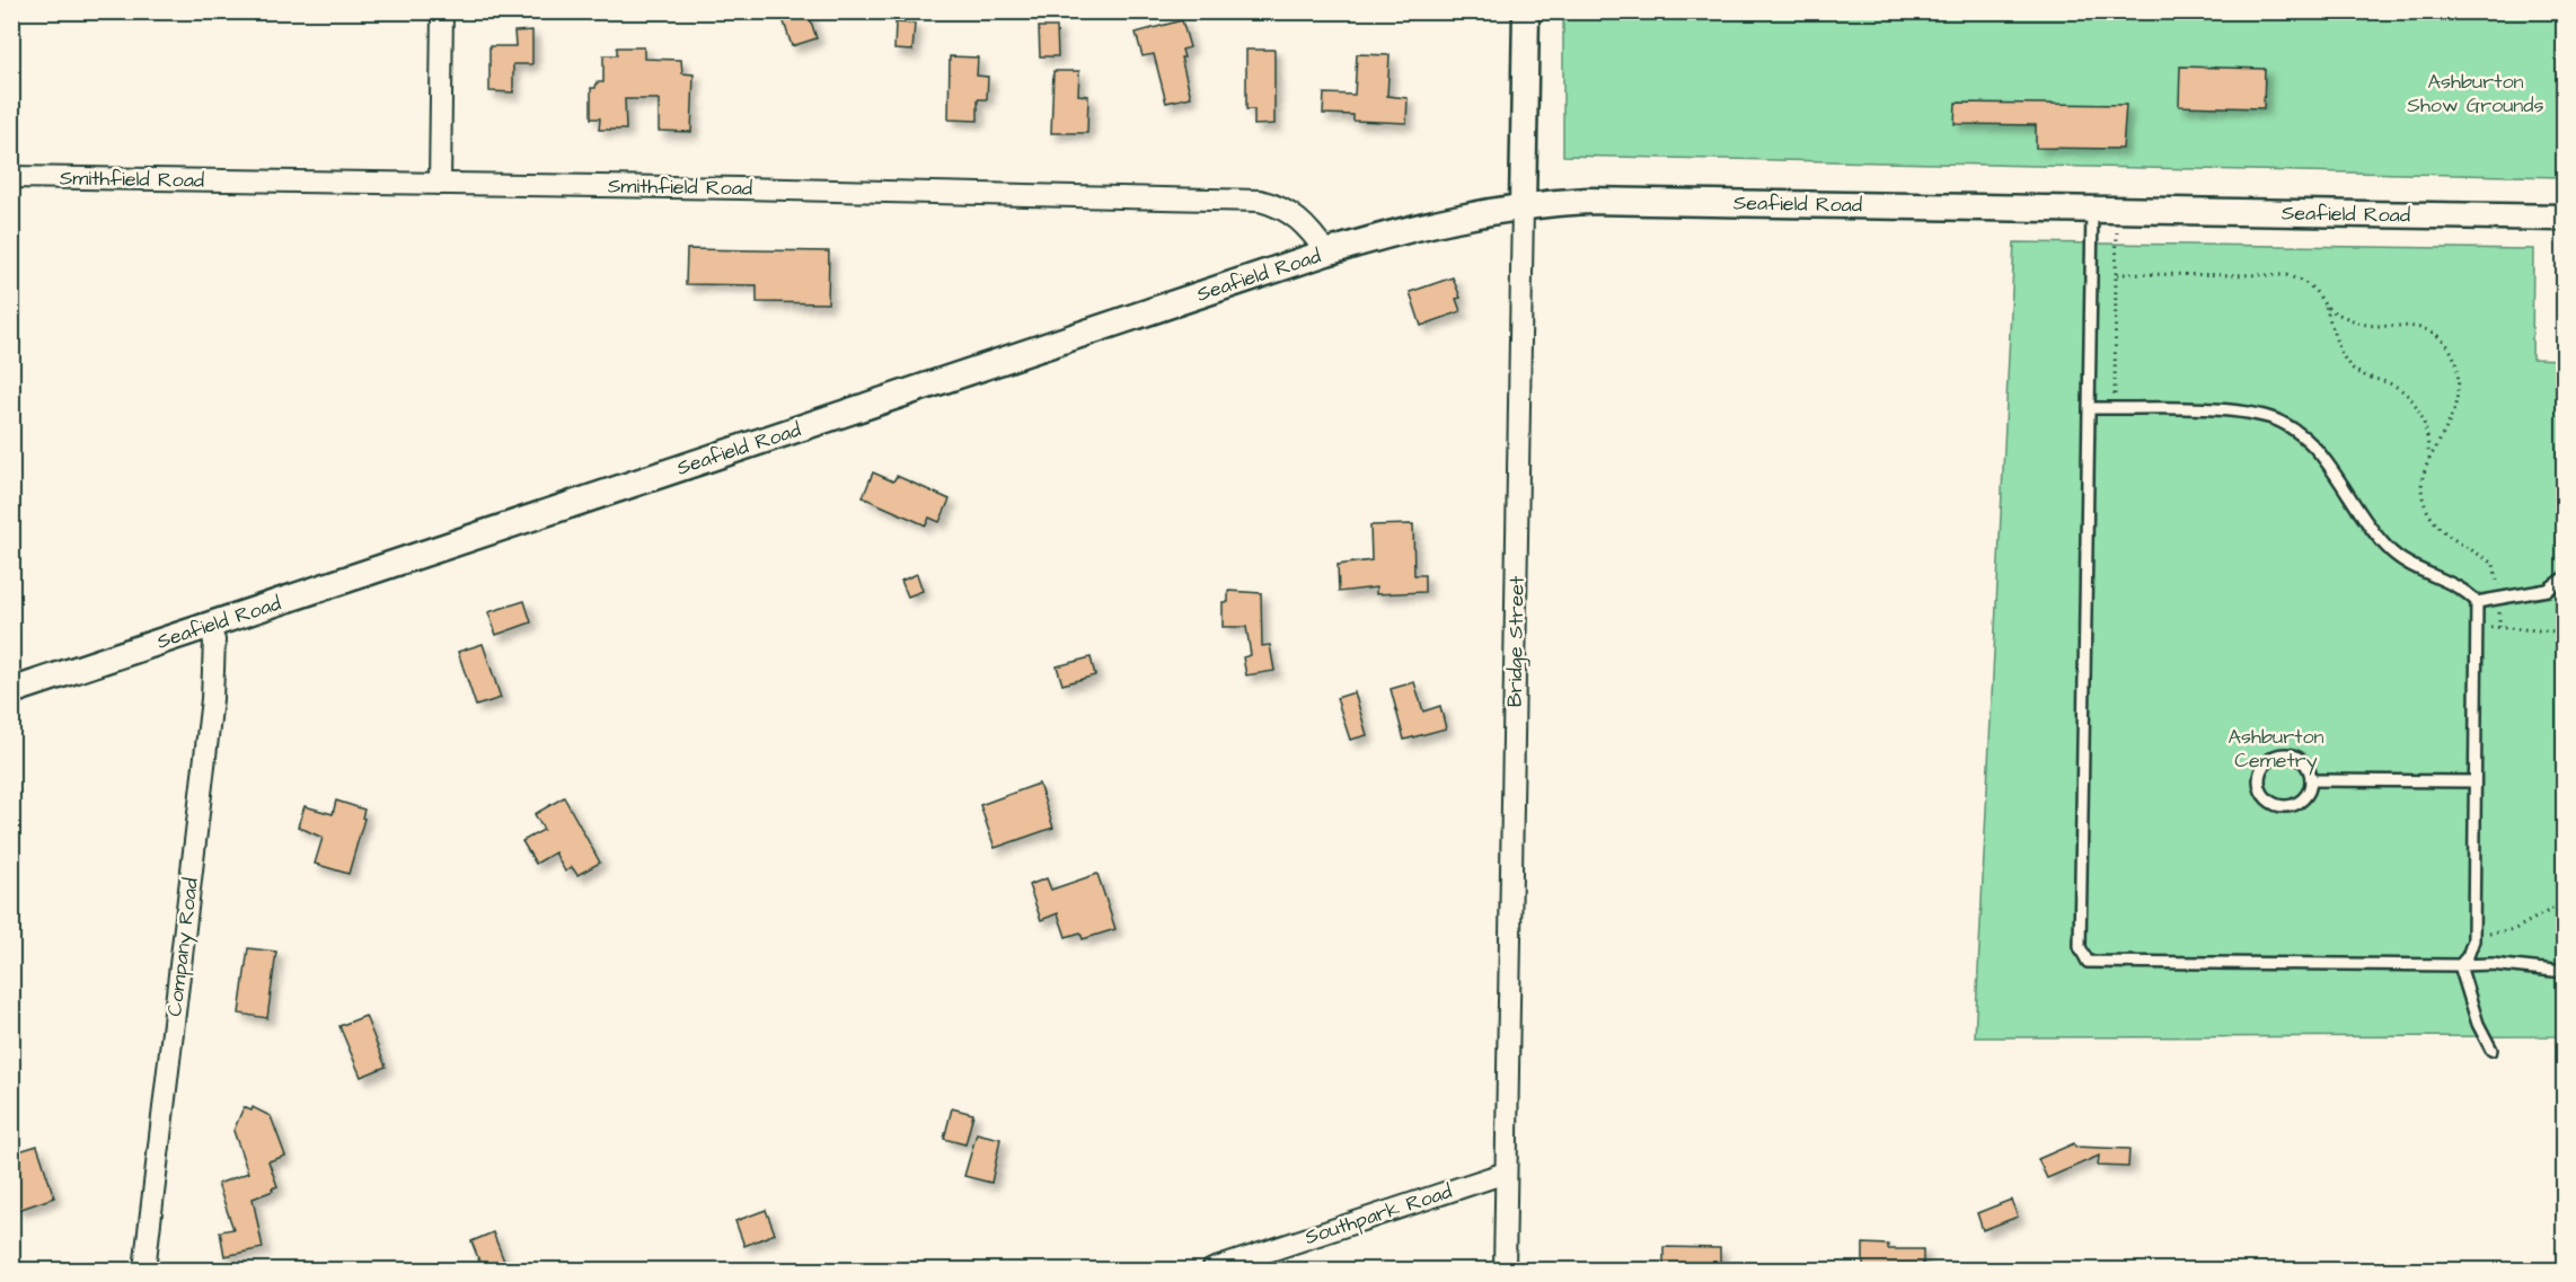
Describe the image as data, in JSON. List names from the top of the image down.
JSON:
{
  "streets": {
    "street": [
      "Smithfield Road",
      "Seafield Road",
      "Bridge Street",
      "Company Road",
      "Southpark Road"
    ]
  },
  "crossings": [
    ["Smithfield Road", "Seafield Road"],
    ["Seafield Road", "Bridge Street"],
    ["Seafield Road", "Company Road"],
    ["Bridge Street", "Southpark Road"]
  ],
  "parks": ["Ashburton Show Grounds", "Ashburton Cemetry"]
}
